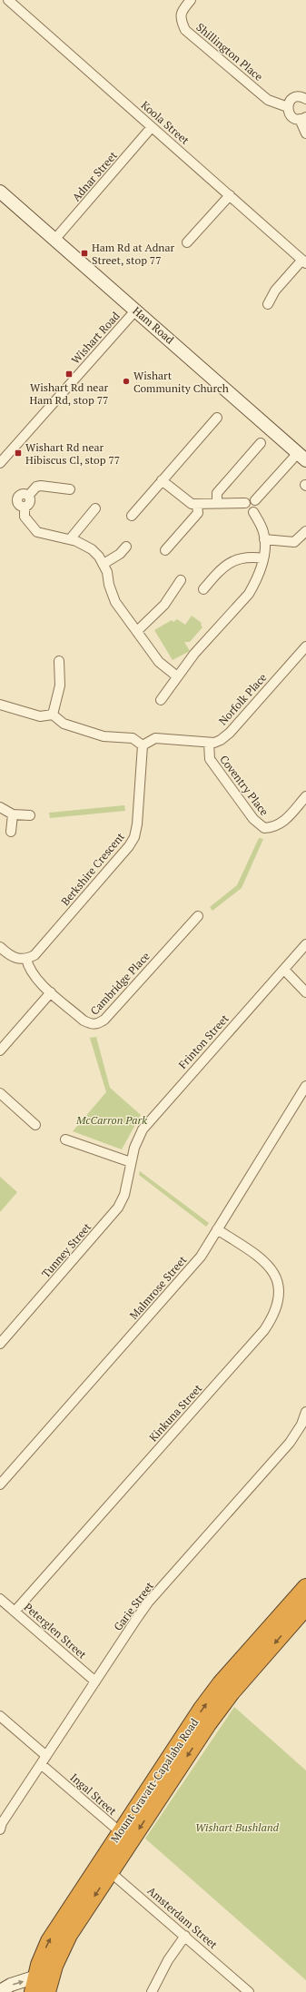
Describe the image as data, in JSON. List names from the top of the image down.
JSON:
{
  "streets": {
    "highway": ["Mount Gravatt-Capalaba Road"],
    "street": [
      "Shillington Place",
      "Koola Street",
      "Adnar Street",
      "Ham Road",
      "Wishart Road",
      "Norfolk Place",
      "Coventry Place",
      "Berkshire Crescent",
      "Cambridge Place",
      "Frinton Street",
      "Tunney Street",
      "Malmrose Street",
      "Kinkuna Street",
      "Garie Street",
      "Peterglen Street",
      "Ingal Street",
      "Amsterdam Street"
    ]
  },
  "crossings": [
    ["Koola Street", "Adnar Street"],
    ["Adnar Street", "Ham Road"],
    ["Ham Road", "Wishart Road"],
    ["Norfolk Place", "Coventry Place"],
    ["Norfolk Place", "Berkshire Crescent"],
    ["Berkshire Crescent", "Cambridge Place"],
    ["Frinton Street", "Tunney Street"],
    ["Malmrose Street", "Kinkuna Street"],
    ["Kinkuna Street", "Peterglen Street"],
    ["Garie Street", "Peterglen Street"],
    ["Garie Street", "Ingal Street"],
    ["Mount Gravatt-Capalaba Road", "Ingal Street"],
    ["Mount Gravatt-Capalaba Road", "Amsterdam Street"]
  ],
  "parks": ["McCarron Park", "Wishart Bushland"],
  "places": {
    "transit": ["Ham Rd at Adnar Street, stop 77", "Wishart Rd near Ham Rd, stop 77", "Wishart Rd near Hibiscus Cl, stop 77"],
    "other": ["Wishart Community Church"]
  }
}
